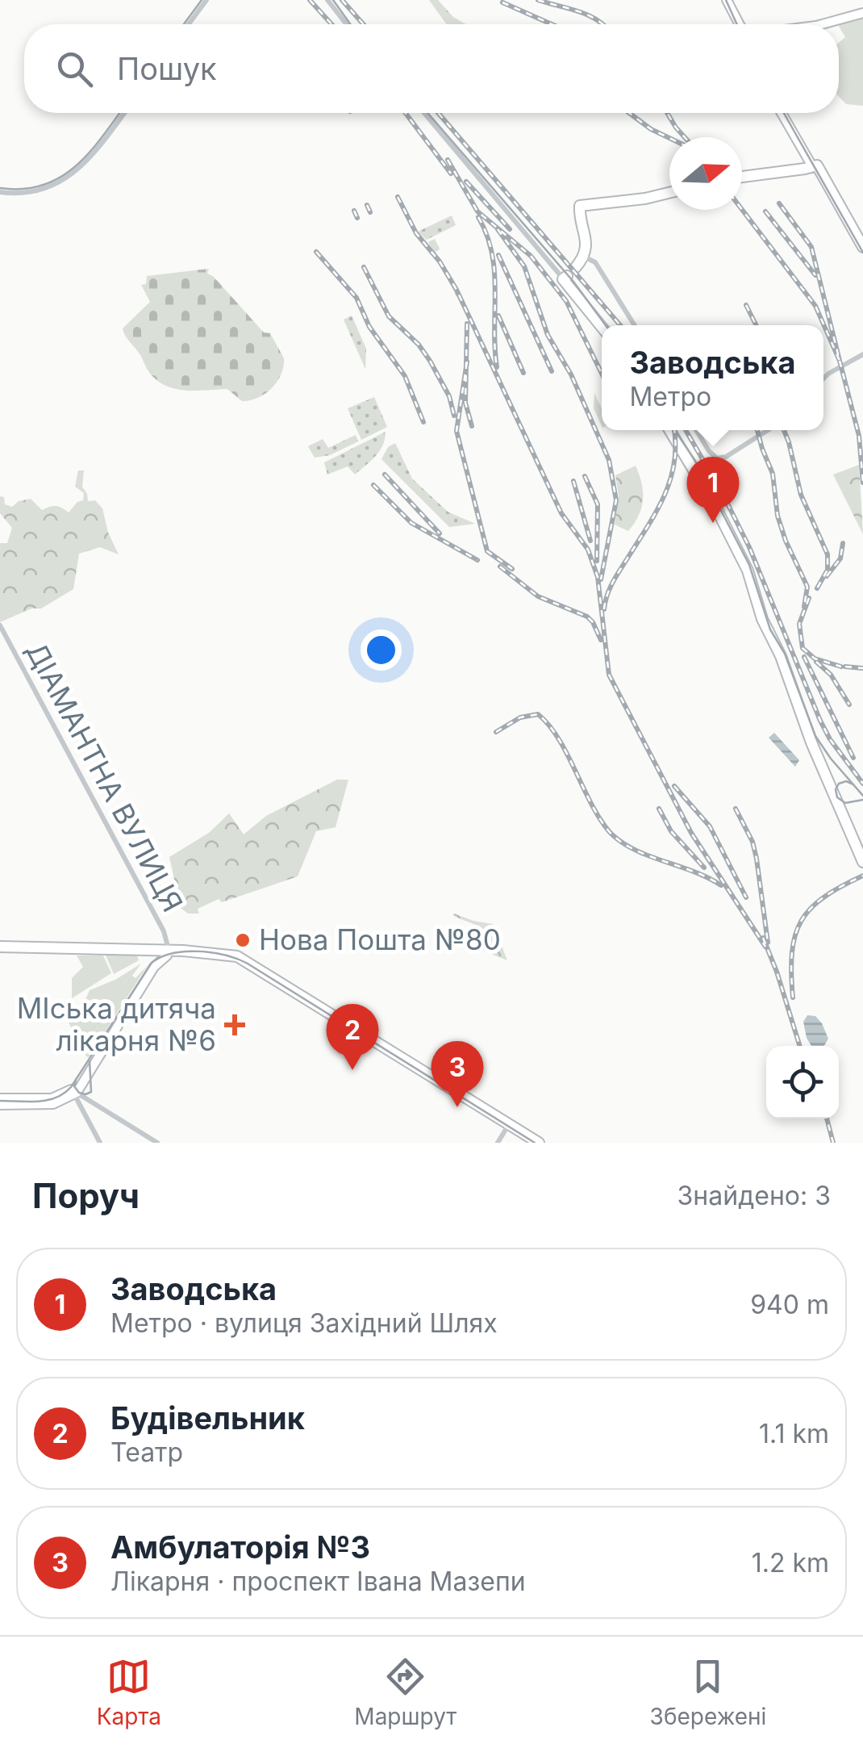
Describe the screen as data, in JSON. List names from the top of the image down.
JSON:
{
  "streets": {
    "street": ["ДІАМАНТНА ВУЛИЦЯ"]
  },
  "places": {
    "other": ["Нова Пошта №80"],
    "health": ["МІська дитяча лікарня №6"]
  },
  "north": "right",
  "page": {
    "search": "Пошук",
    "popup": ["Заводська", "Метро"],
    "pins": ["1", "2", "3"],
    "heading": ["Поруч", "Знайдено: 3"],
    "list": [
      {
        "mark": "1",
        "name": "Заводська",
        "note": "Метро · вулиця Західний Шлях",
        "value": "940 m"
      },
      {
        "mark": "2",
        "name": "Будівельник",
        "note": "Театр",
        "value": "1.1 km"
      },
      {
        "mark": "3",
        "name": "Амбулаторія №3",
        "note": "Лікарня · проспект Івана Мазепи",
        "value": "1.2 km"
      }
    ],
    "nav": ["Карта", "Маршрут", "Збережені"]
  }
}
